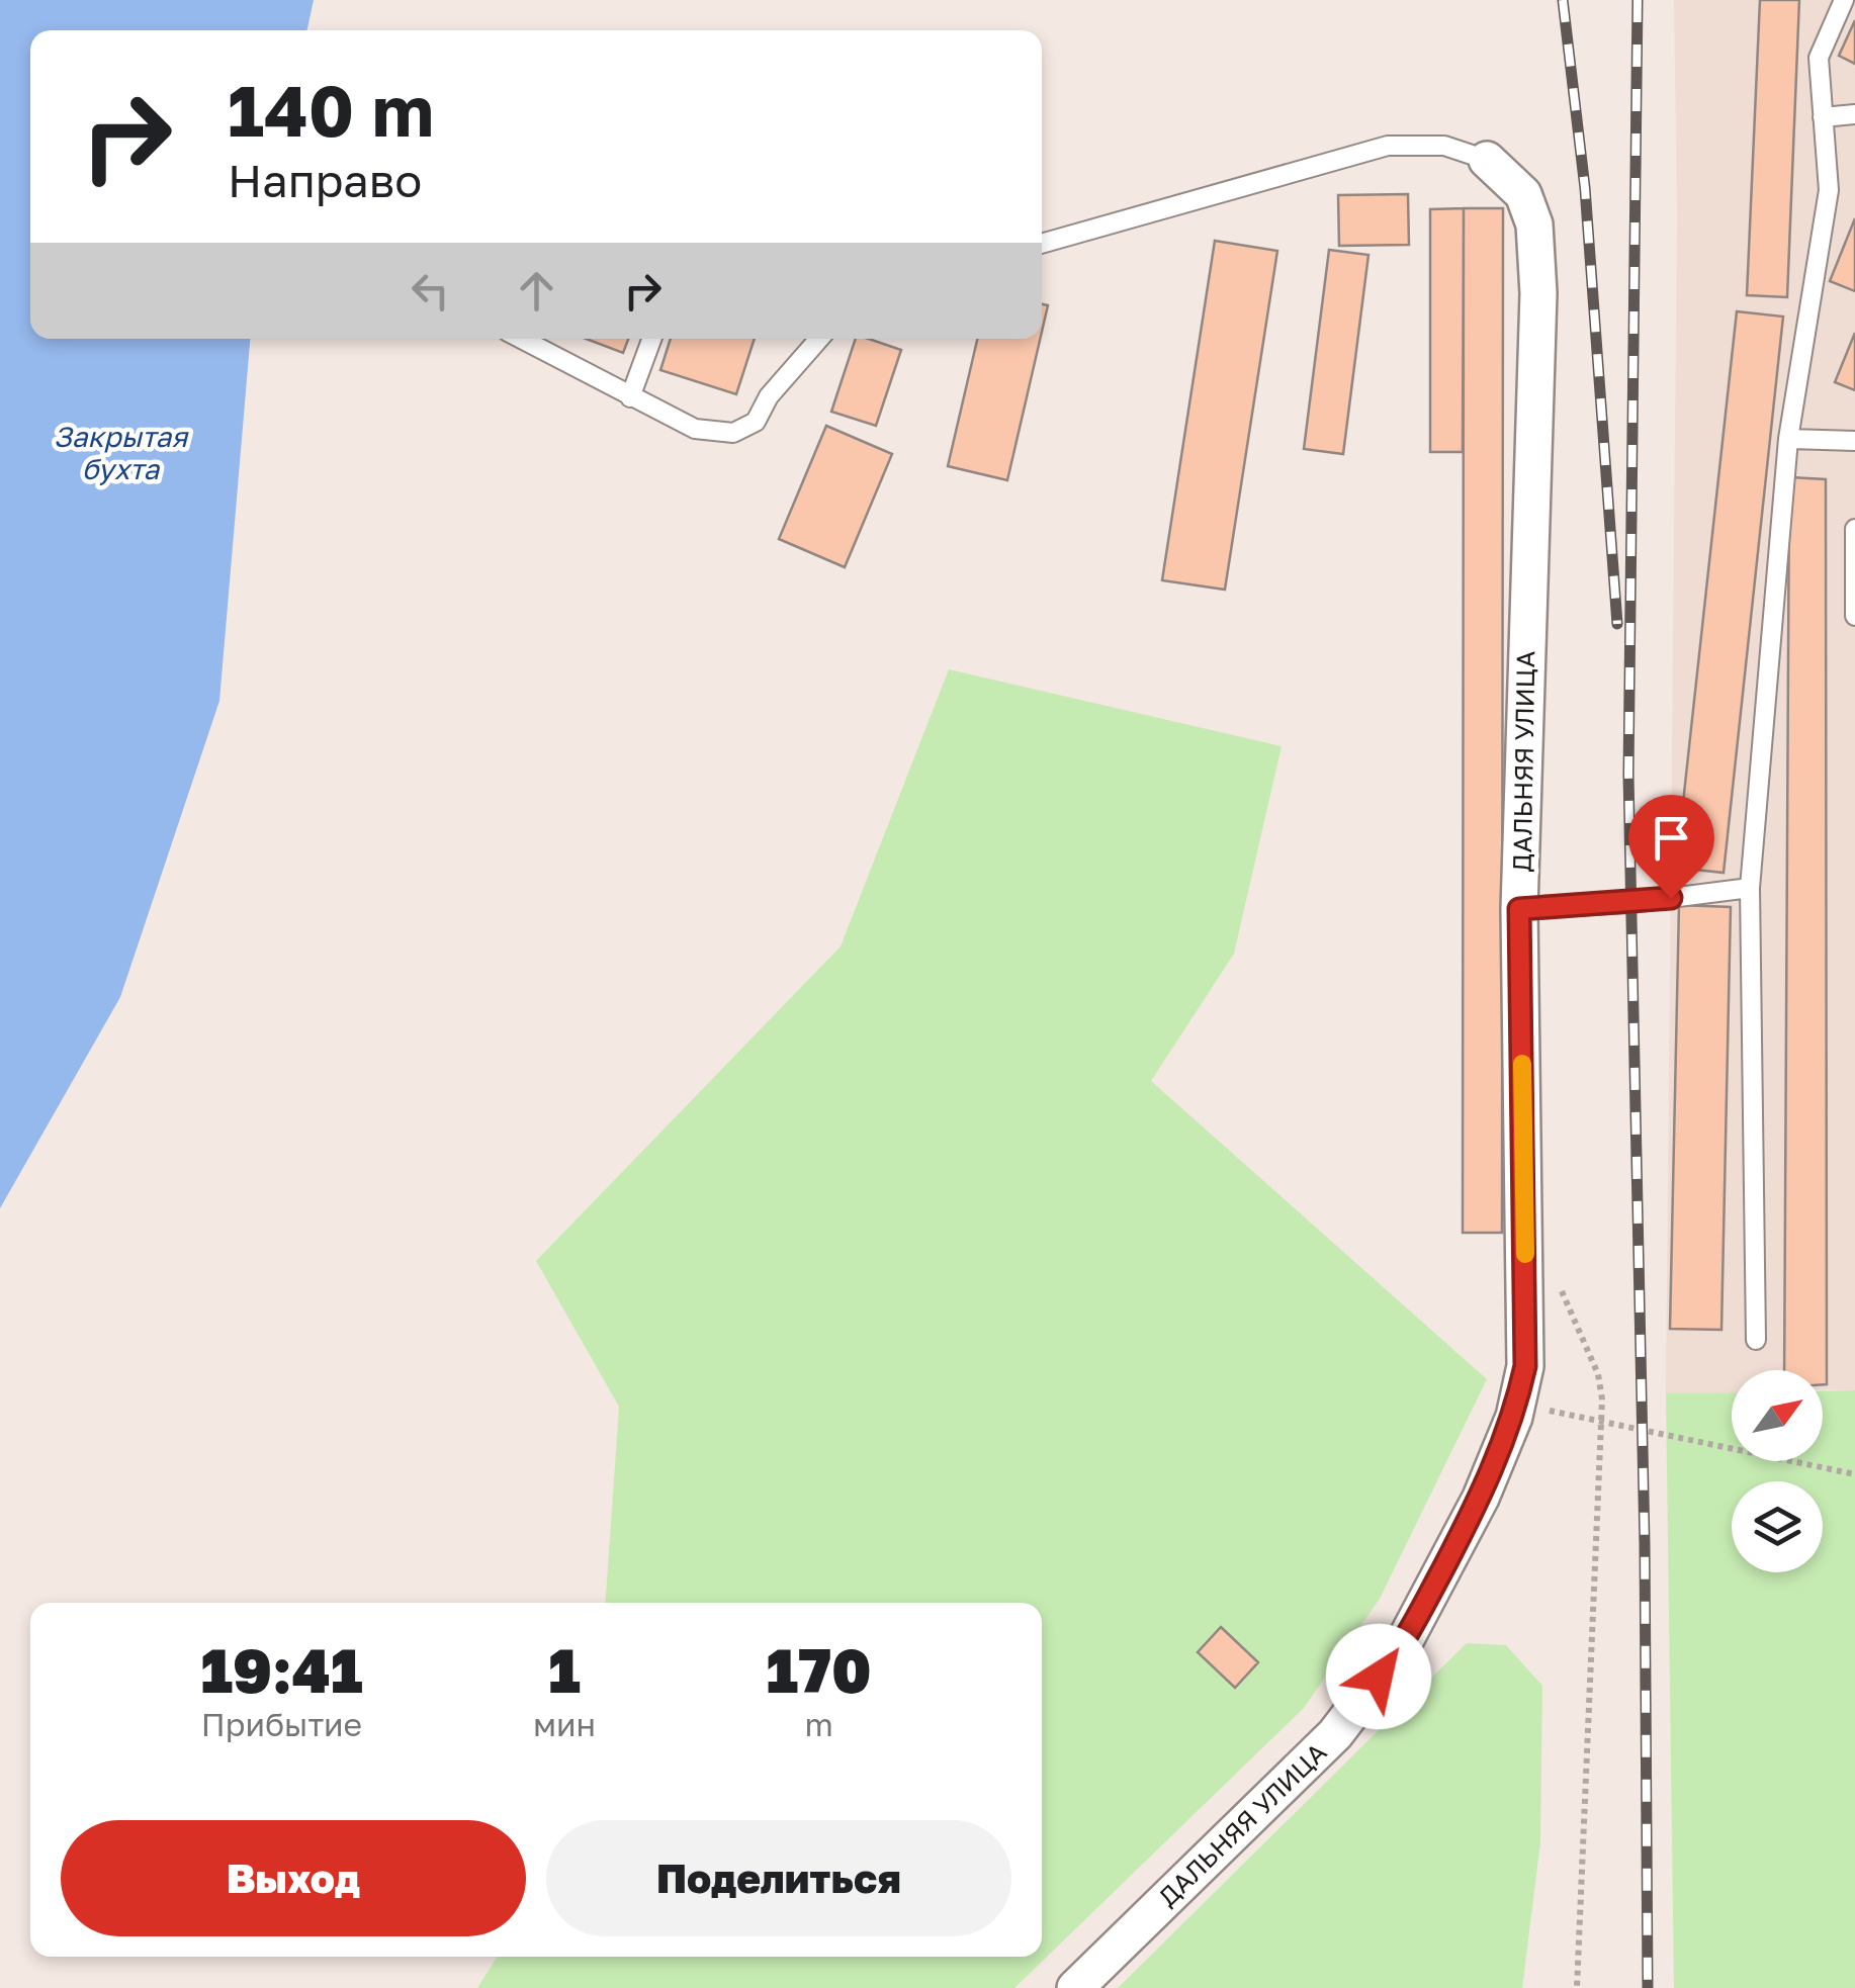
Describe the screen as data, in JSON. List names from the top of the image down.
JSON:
{
  "streets": {
    "street": ["ДАЛЬНЯЯ УЛИЦА"]
  },
  "water": ["Закрытая бухта"],
  "north": "top right",
  "page": {
    "turn": ["140 m", "Направо"],
    "eta": [
      "19:41",
      "Прибытие",
      "1",
      "мин",
      "170",
      "m"
    ],
    "buttons": ["Выход", "Поделиться"]
  }
}
